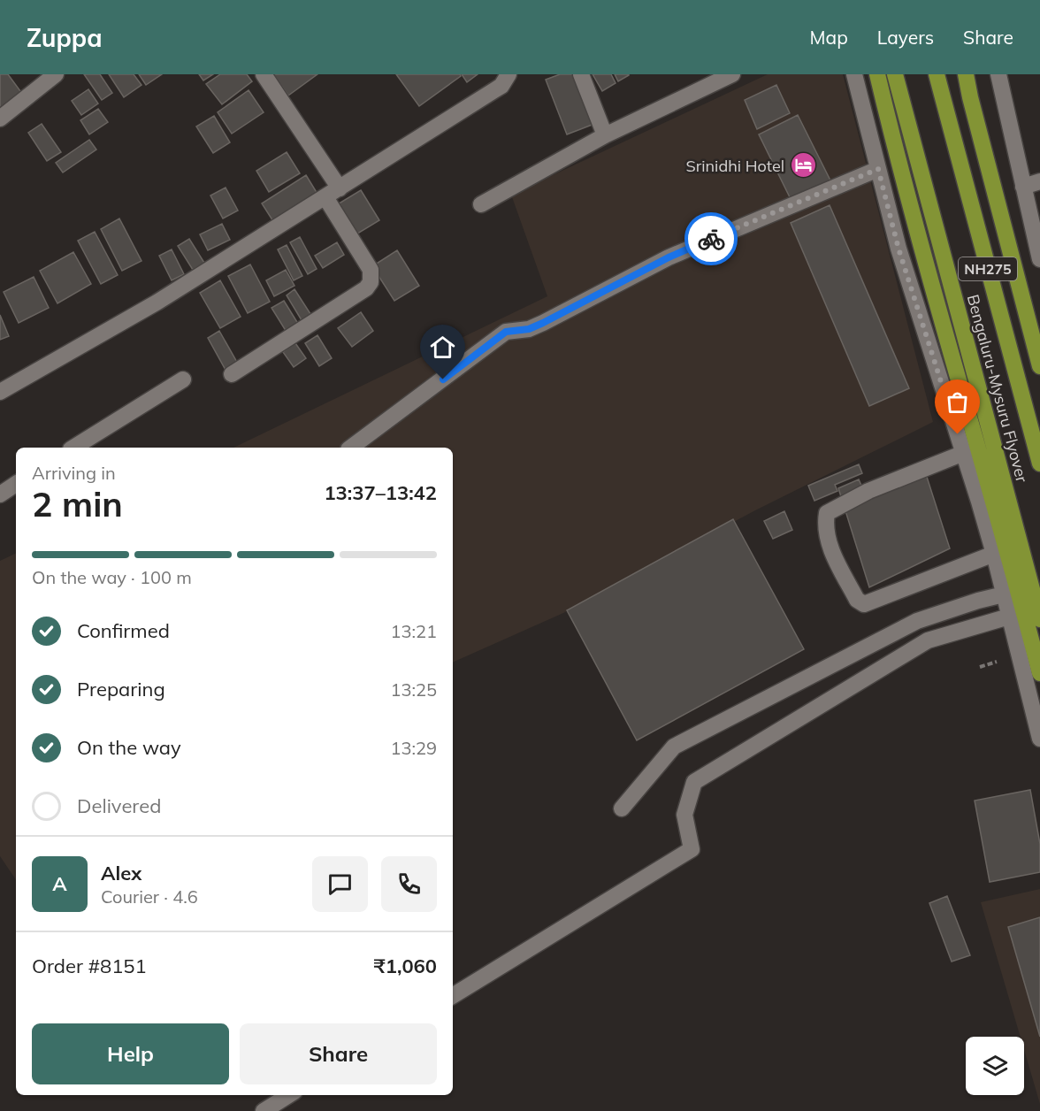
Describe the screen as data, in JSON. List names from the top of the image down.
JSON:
{
  "streets": {
    "highway": ["NH275", "Bengaluru-Mysuru Flyover"]
  },
  "places": {
    "hotel": ["Srinidhi Hotel"]
  },
  "page": {
    "header": "Zuppa",
    "nav": ["Map", "Layers", "Share"],
    "heading": ["2 min", "Arriving in", "13:37–13:42"],
    "panel": [
      "Alex",
      "Courier · 4.6",
      "Order #8151",
      "₹1,060"
    ],
    "bar": "On the way · 100 m",
    "list": [
      ["Confirmed", "13:21"],
      ["Preparing", "13:25"],
      ["On the way", "13:29"],
      "Delivered"
    ],
    "round": "A",
    "buttons": ["Help", "Share"]
  }
}
